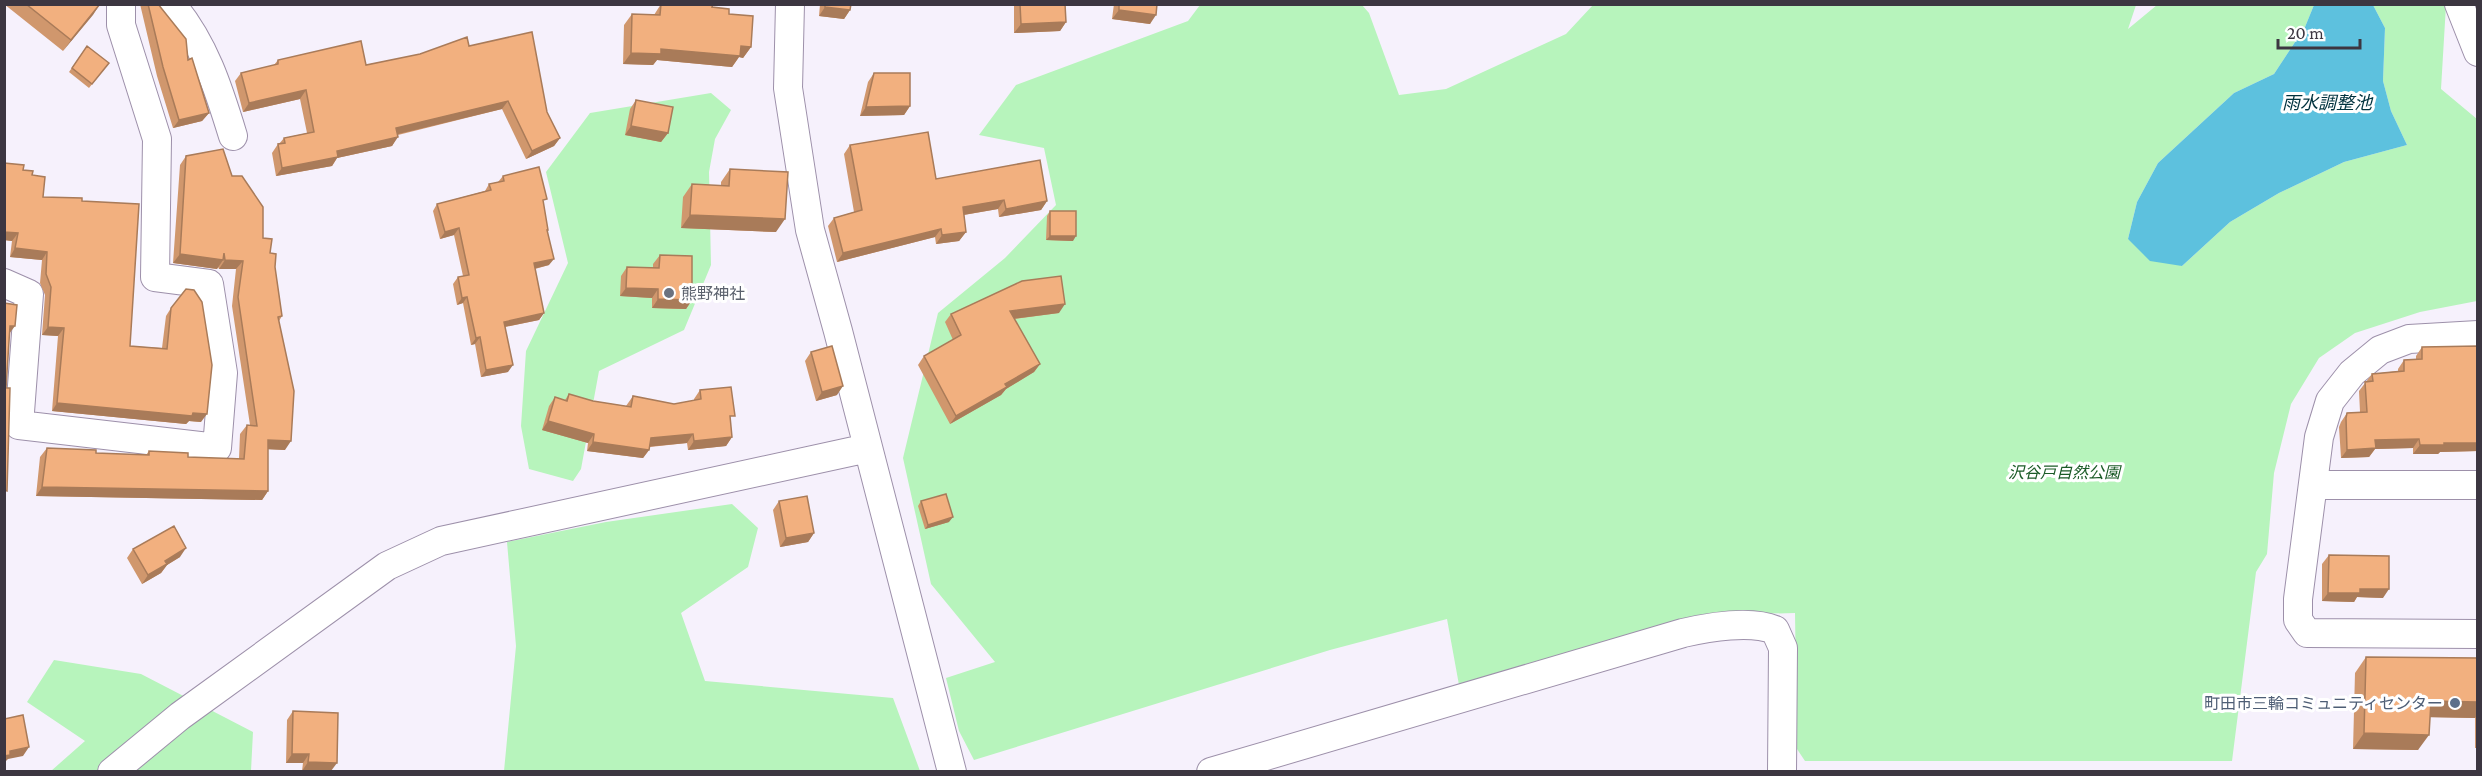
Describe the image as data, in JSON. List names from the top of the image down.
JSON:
{
  "water": ["雨水調整池"],
  "parks": ["沢谷戸自然公園"],
  "places": ["熊野神社", "町田市三輪コミュニティセンター"],
  "scale_bar": "20 m"
}
